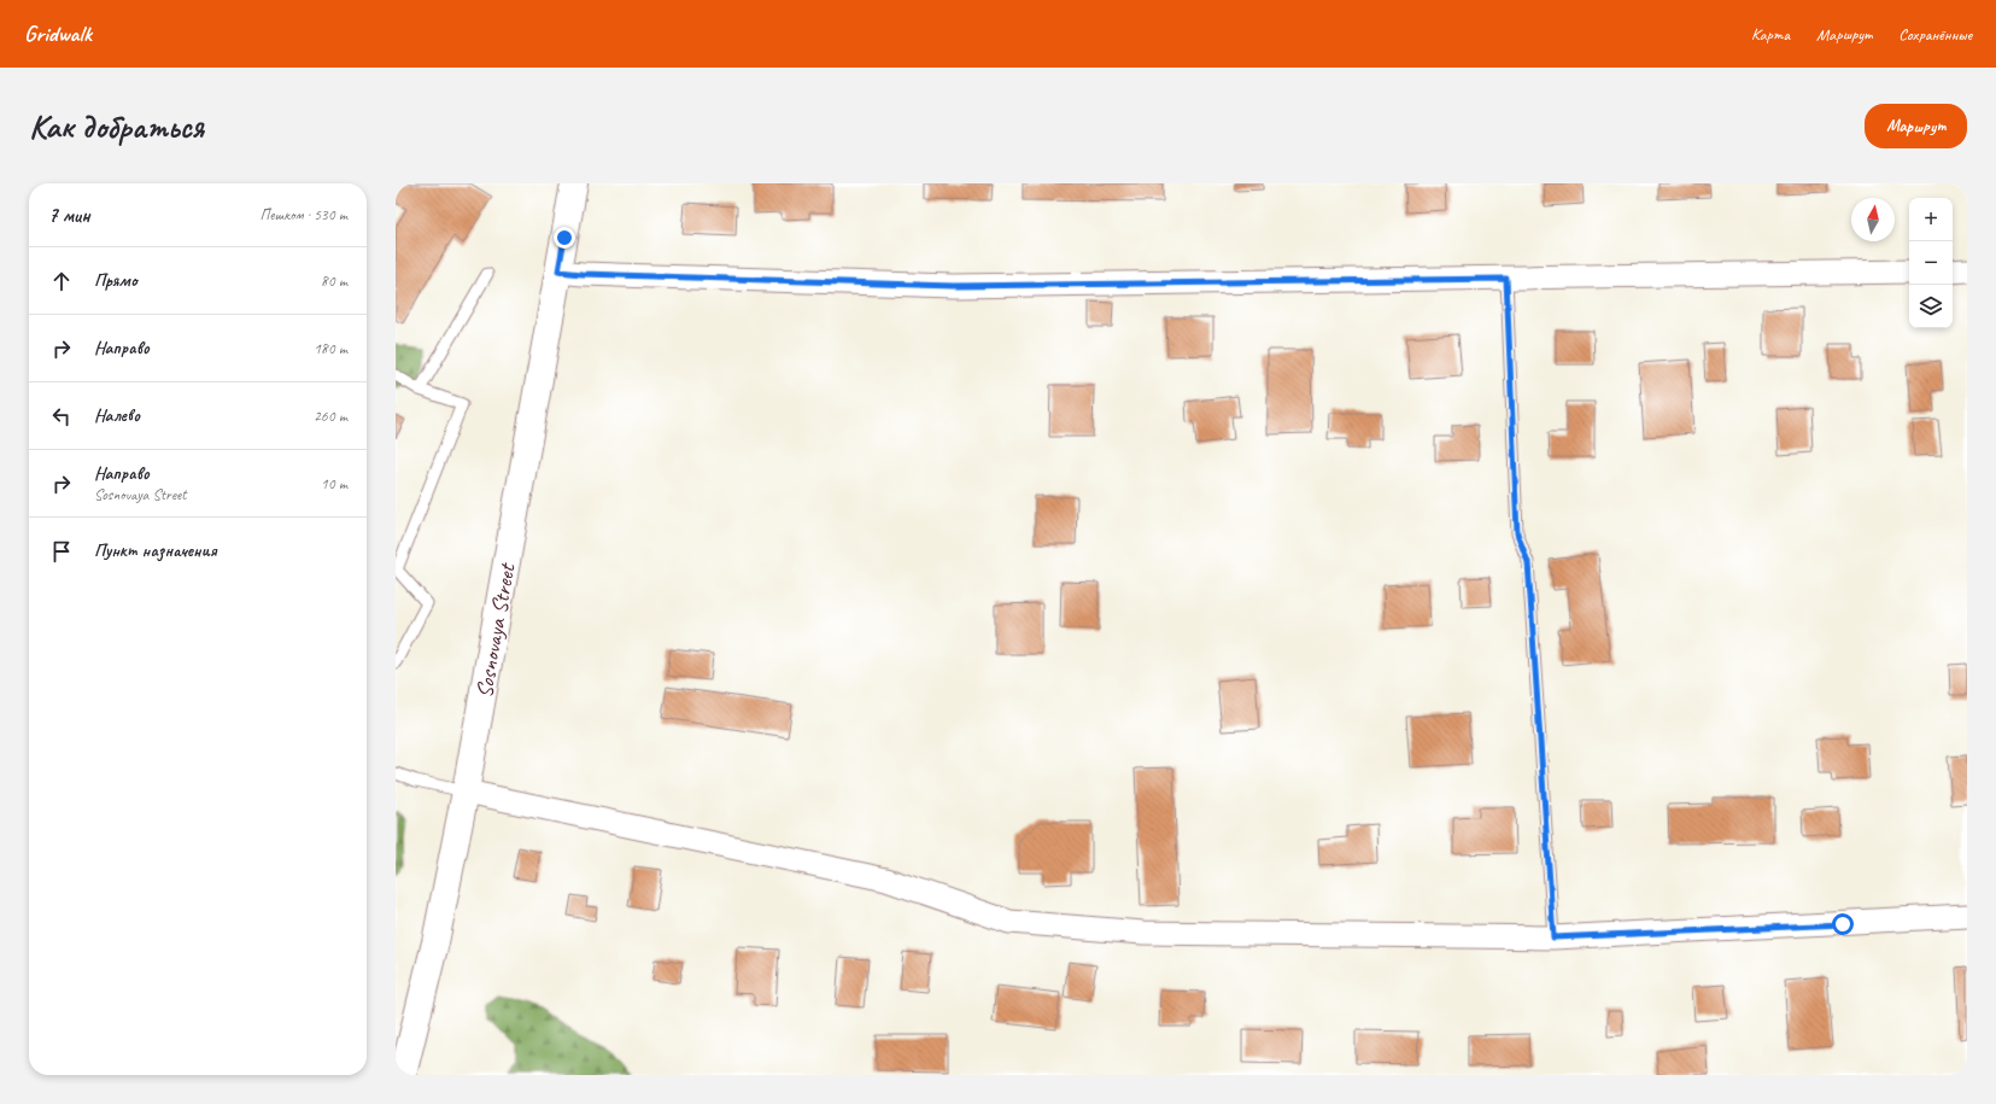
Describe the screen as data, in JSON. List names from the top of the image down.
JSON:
{
  "streets": {
    "street": ["Sosnovaya Street"]
  },
  "north": "top",
  "page": {
    "header": "Gridwalk",
    "nav": ["Карта", "Маршрут", "Сохранённые"],
    "buttons": "Маршрут",
    "title": "Как добраться",
    "heading": ["7 мин", "Пешком · 530 m"],
    "map_buttons": ["+", "−"],
    "list": [
      ["Прямо", "80 m"],
      ["Направо", "180 m"],
      ["Налево", "260 m"],
      ["Направо", "Sosnovaya Street", "10 m"],
      "Пункт назначения"
    ]
  }
}
